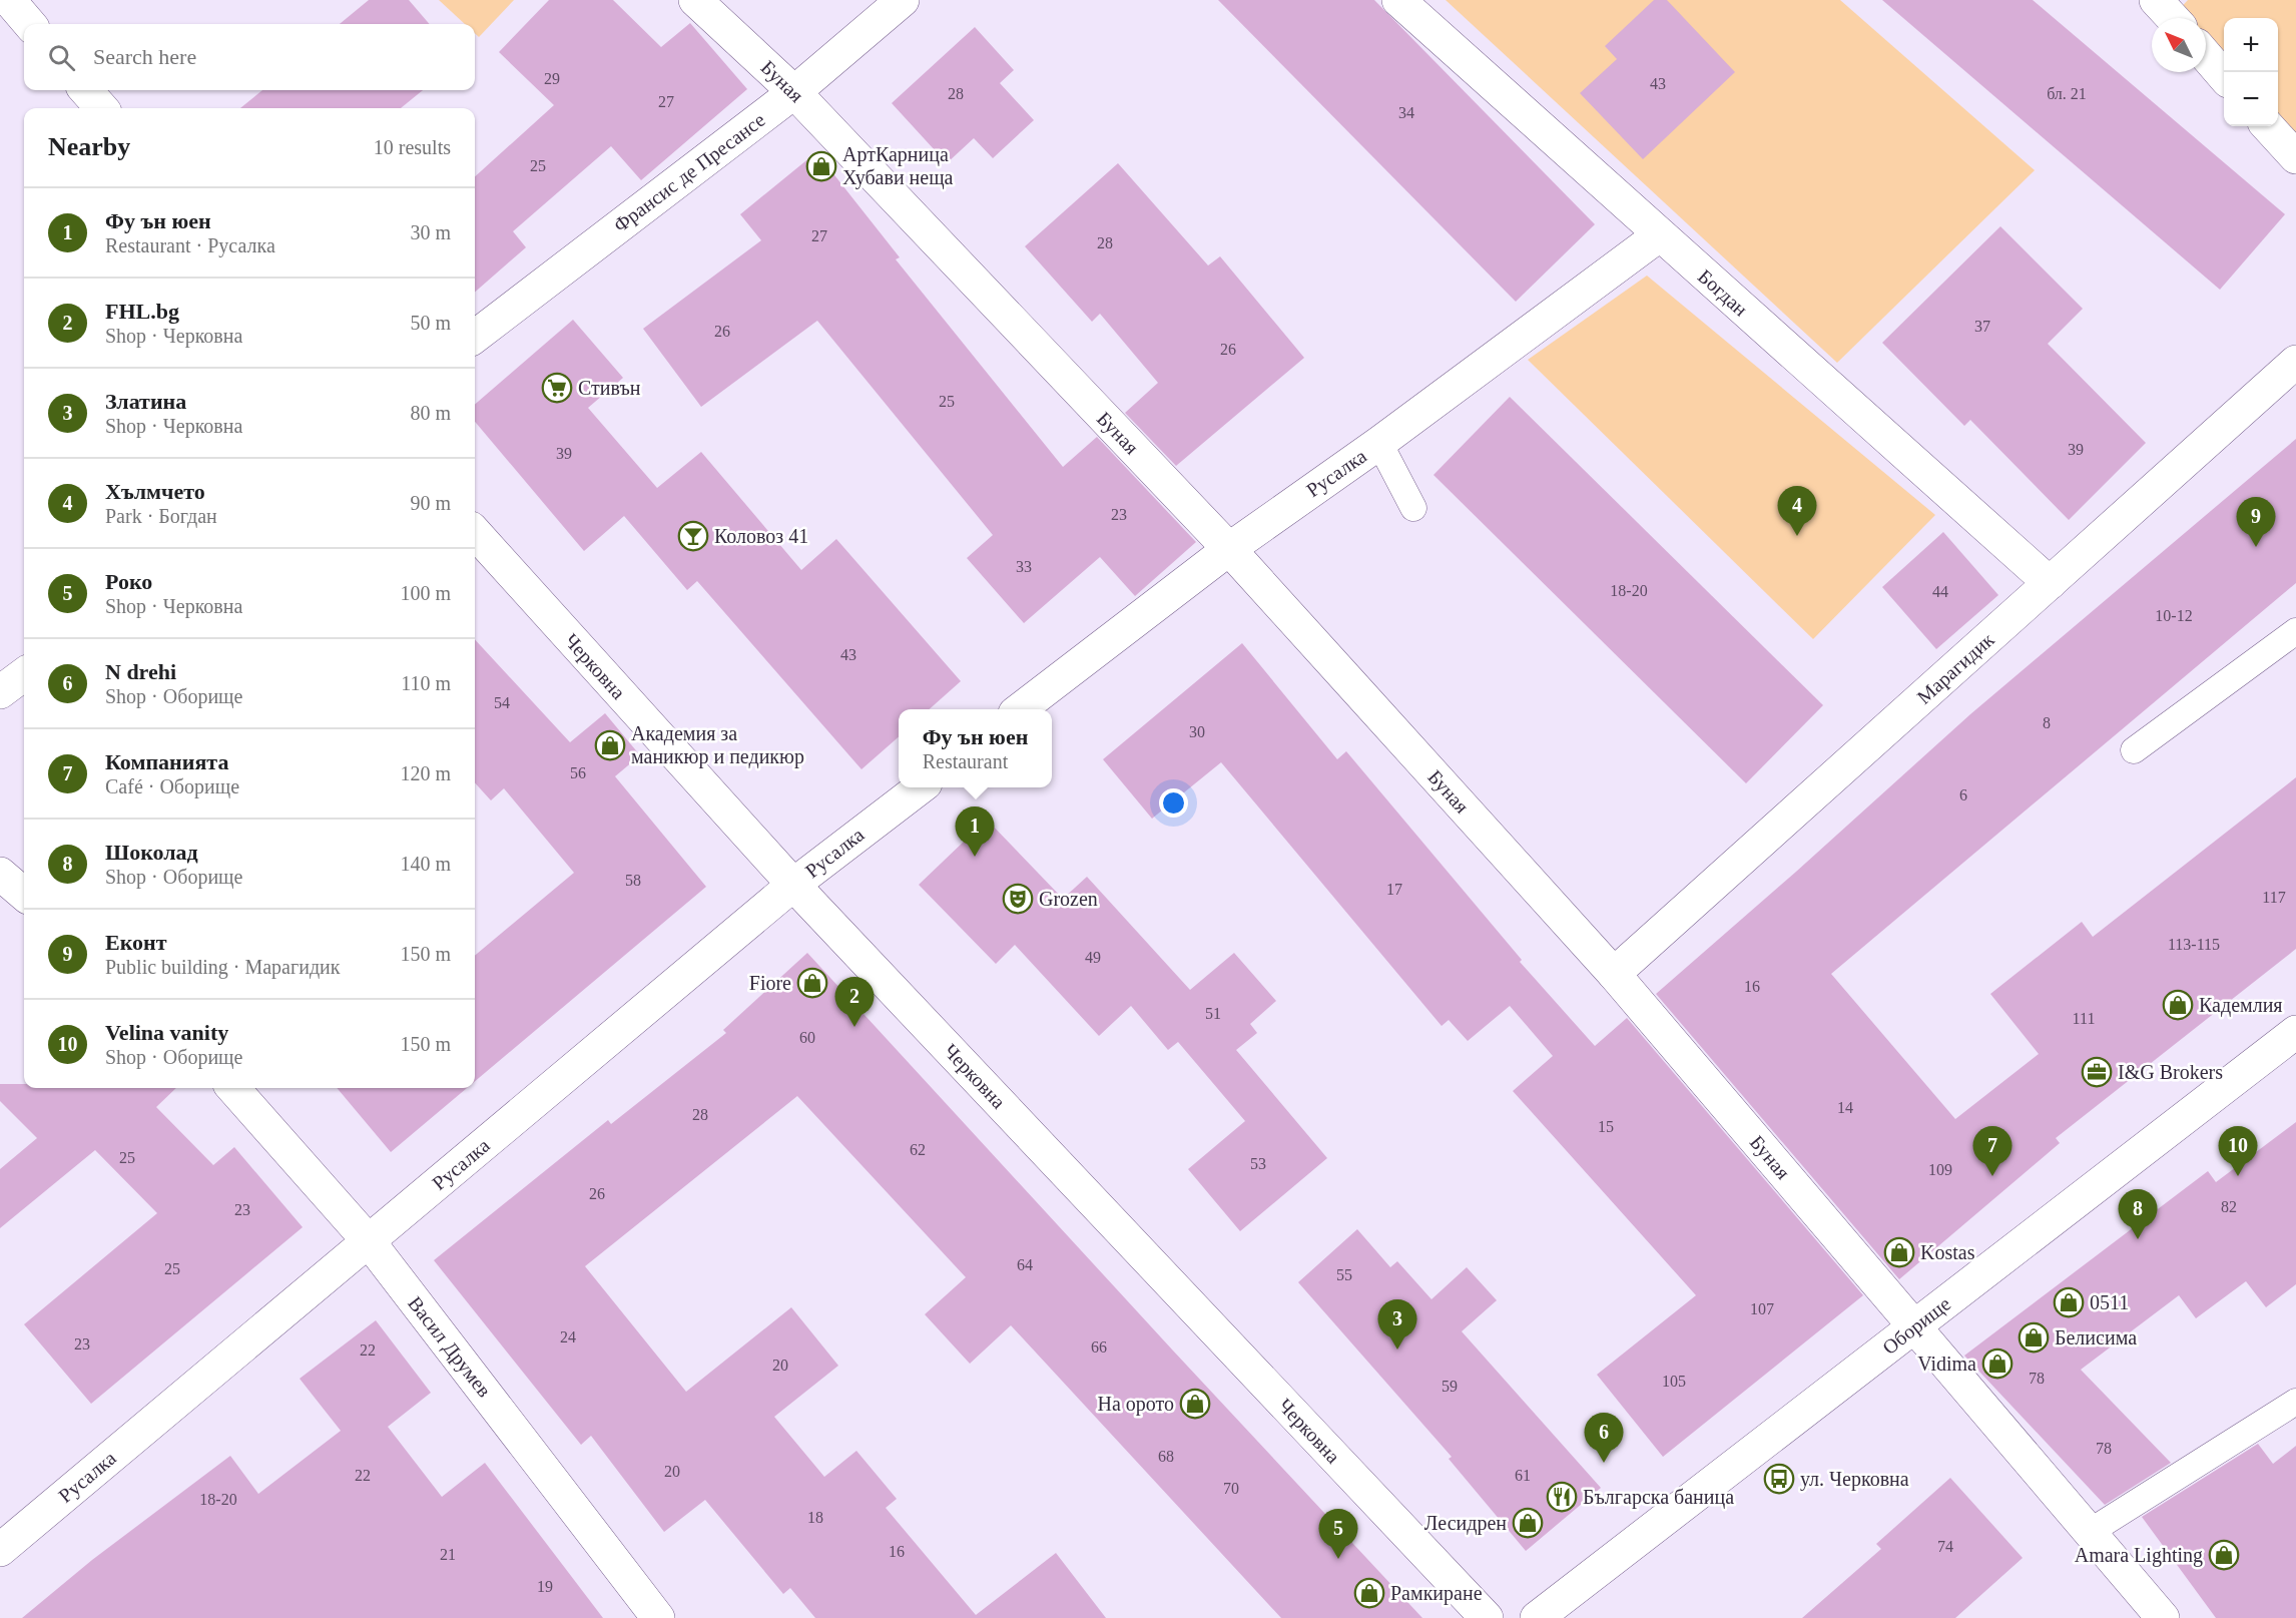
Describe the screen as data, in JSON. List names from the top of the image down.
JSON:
{
  "streets": {
    "street": [
      "Буная",
      "Франсис де Пресансе",
      "Богдан",
      "Русалка",
      "Черковна",
      "Марагидик",
      "Оборище",
      "Васил Друмев"
    ]
  },
  "crossings": [
    ["Буная", "Франсис де Пресансе"],
    ["Буная", "Русалка"],
    ["Буная", "Марагидик"],
    ["Буная", "Оборище"],
    ["Богдан", "Русалка"],
    ["Богдан", "Марагидик"],
    ["Русалка", "Черковна"],
    ["Русалка", "Васил Друмев"]
  ],
  "places": {
    "shop": [
      "АртКарница Хубави неща",
      "Академия за маникюр и педикюр",
      "Fiore",
      "Кадемлия",
      "Kostas",
      "0511",
      "Белисима",
      "Vidima",
      "На орото",
      "Лесидрен",
      "Amara Lighting",
      "Рамкиране"
    ],
    "supermarket": ["Стивън"],
    "bar": ["Коловоз 41"],
    "theatre": ["Grozen"],
    "office": ["I&G Brokers"],
    "bus stop": ["ул. Черковна"],
    "restaurant": ["Българска баница"]
  },
  "house_numbers": [
    "29",
    "43",
    "28",
    "бл. 21",
    "27",
    "34",
    "25",
    "27",
    "28",
    "37",
    "26",
    "26",
    "25",
    "39",
    "39",
    "23",
    "33",
    "18-20",
    "44",
    "10-12",
    "43",
    "54",
    "8",
    "30",
    "56",
    "6",
    "58",
    "17",
    "117",
    "113-115",
    "49",
    "16",
    "51",
    "111",
    "60",
    "14",
    "28",
    "15",
    "62",
    "25",
    "53",
    "109",
    "26",
    "82",
    "23",
    "64",
    "25",
    "55",
    "107",
    "24",
    "23",
    "66",
    "22",
    "20",
    "78",
    "105",
    "59",
    "78",
    "68",
    "20",
    "22",
    "61",
    "70",
    "18-20",
    "18",
    "74",
    "16",
    "21",
    "19"
  ],
  "north": "top left",
  "page": {
    "map_buttons": ["+", "−"],
    "search": "Search here",
    "heading": ["Nearby", "10 results"],
    "list": [
      {
        "mark": "1",
        "name": "Фу ън юен",
        "note": "Restaurant · Русалка",
        "value": "30 m"
      },
      {
        "mark": "2",
        "name": "FHL.bg",
        "note": "Shop · Черковна",
        "value": "50 m"
      },
      {
        "mark": "3",
        "name": "Златина",
        "note": "Shop · Черковна",
        "value": "80 m"
      },
      {
        "mark": "4",
        "name": "Хълмчето",
        "note": "Park · Богдан",
        "value": "90 m"
      },
      {
        "mark": "5",
        "name": "Роко",
        "note": "Shop · Черковна",
        "value": "100 m"
      },
      {
        "mark": "6",
        "name": "N drehi",
        "note": "Shop · Оборище",
        "value": "110 m"
      },
      {
        "mark": "7",
        "name": "Компанията",
        "note": "Café · Оборище",
        "value": "120 m"
      },
      {
        "mark": "8",
        "name": "Шоколад",
        "note": "Shop · Оборище",
        "value": "140 m"
      },
      {
        "mark": "9",
        "name": "Еконт",
        "note": "Public building · Марагидик",
        "value": "150 m"
      },
      {
        "mark": "10",
        "name": "Velina vanity",
        "note": "Shop · Оборище",
        "value": "150 m"
      }
    ],
    "pins": [
      "4",
      "9",
      "1",
      "2",
      "7",
      "10",
      "8",
      "3",
      "6",
      "5"
    ],
    "popup": ["Фу ън юен", "Restaurant"]
  }
}
